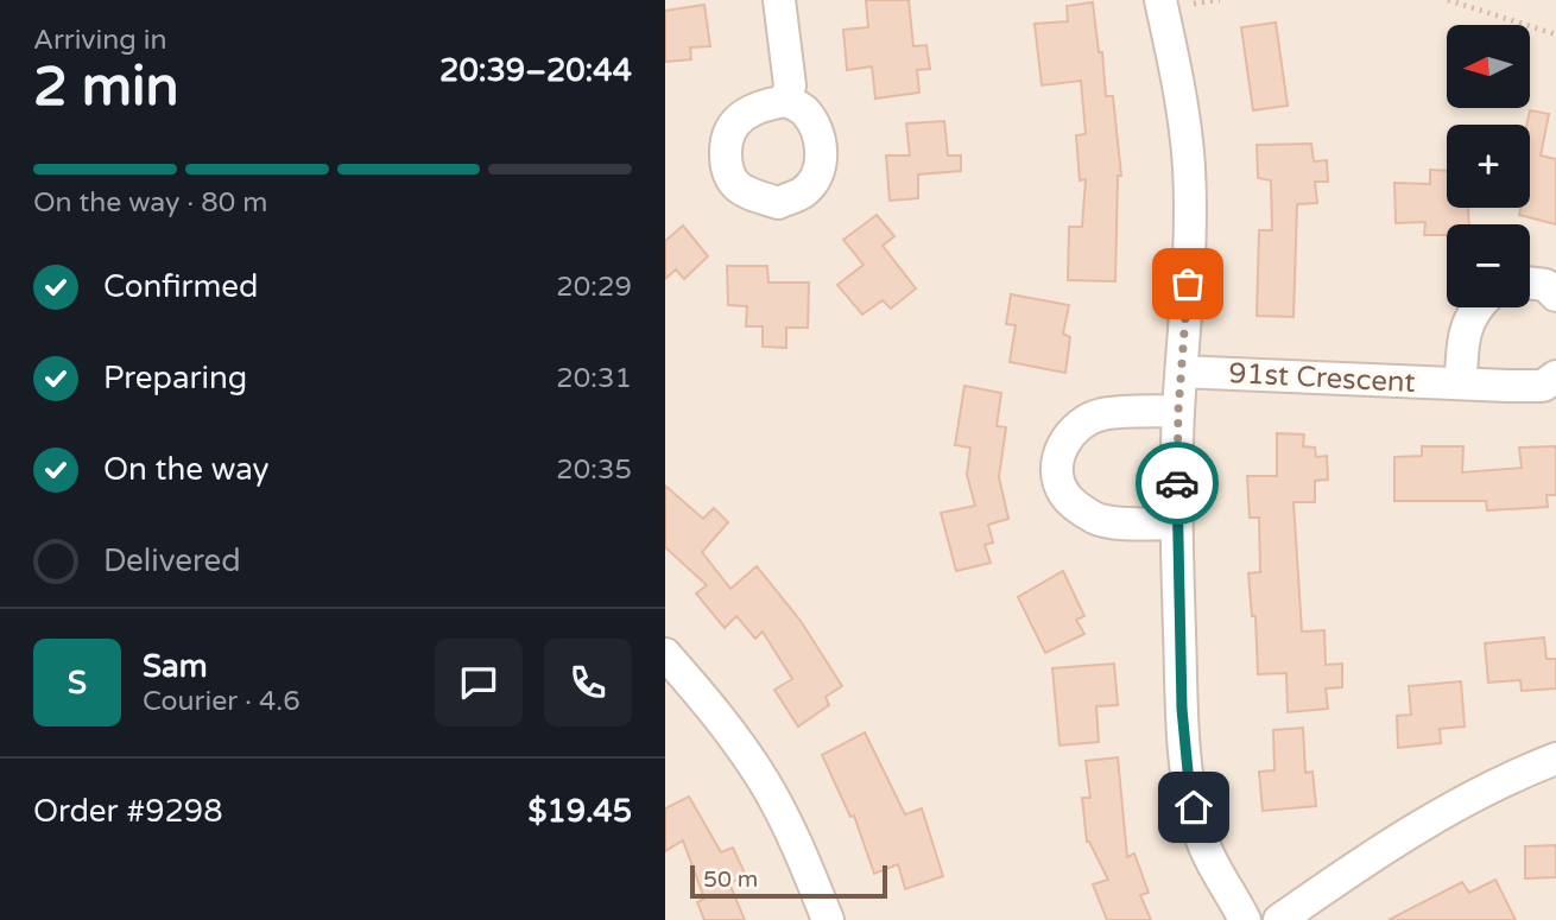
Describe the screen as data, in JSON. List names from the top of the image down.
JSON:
{
  "streets": {
    "street": ["91st Crescent"]
  },
  "scale_bar": "50 m",
  "north": "left",
  "page": {
    "heading": ["2 min", "Arriving in", "20:39–20:44"],
    "panel": [
      "Sam",
      "Courier · 4.6",
      "Order #9298",
      "$19.45"
    ],
    "map_buttons": ["+", "−"],
    "bar": "On the way · 80 m",
    "list": [
      ["Confirmed", "20:29"],
      ["Preparing", "20:31"],
      ["On the way", "20:35"],
      "Delivered"
    ],
    "round": "S",
    "scale": "50 m"
  }
}
